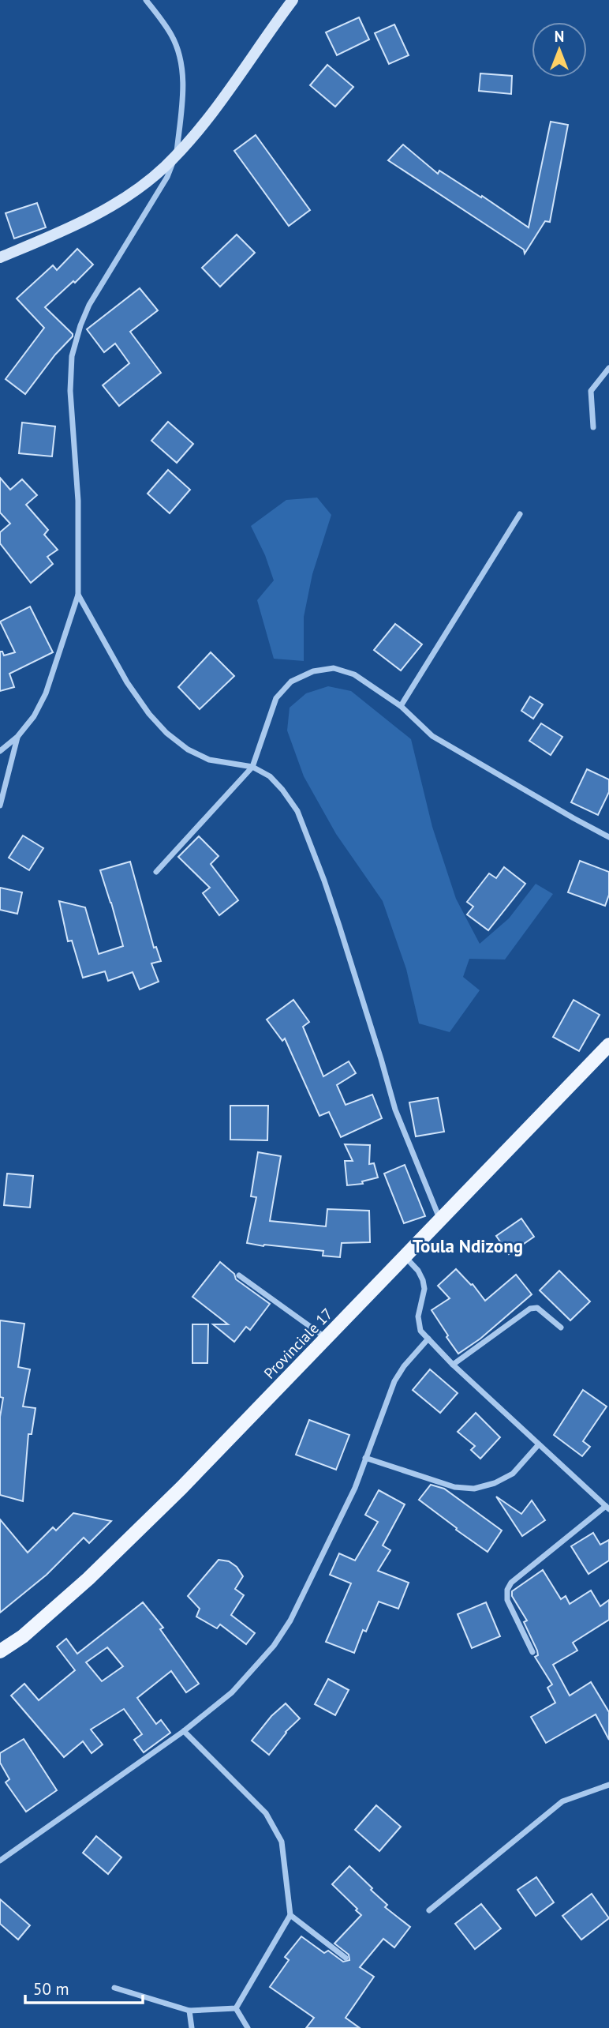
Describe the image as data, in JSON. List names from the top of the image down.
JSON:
{
  "streets": {
    "main road": ["Provinciale 17"]
  },
  "districts": ["Toula Ndizong"],
  "scale_bar": "50 m",
  "north": "top"
}
